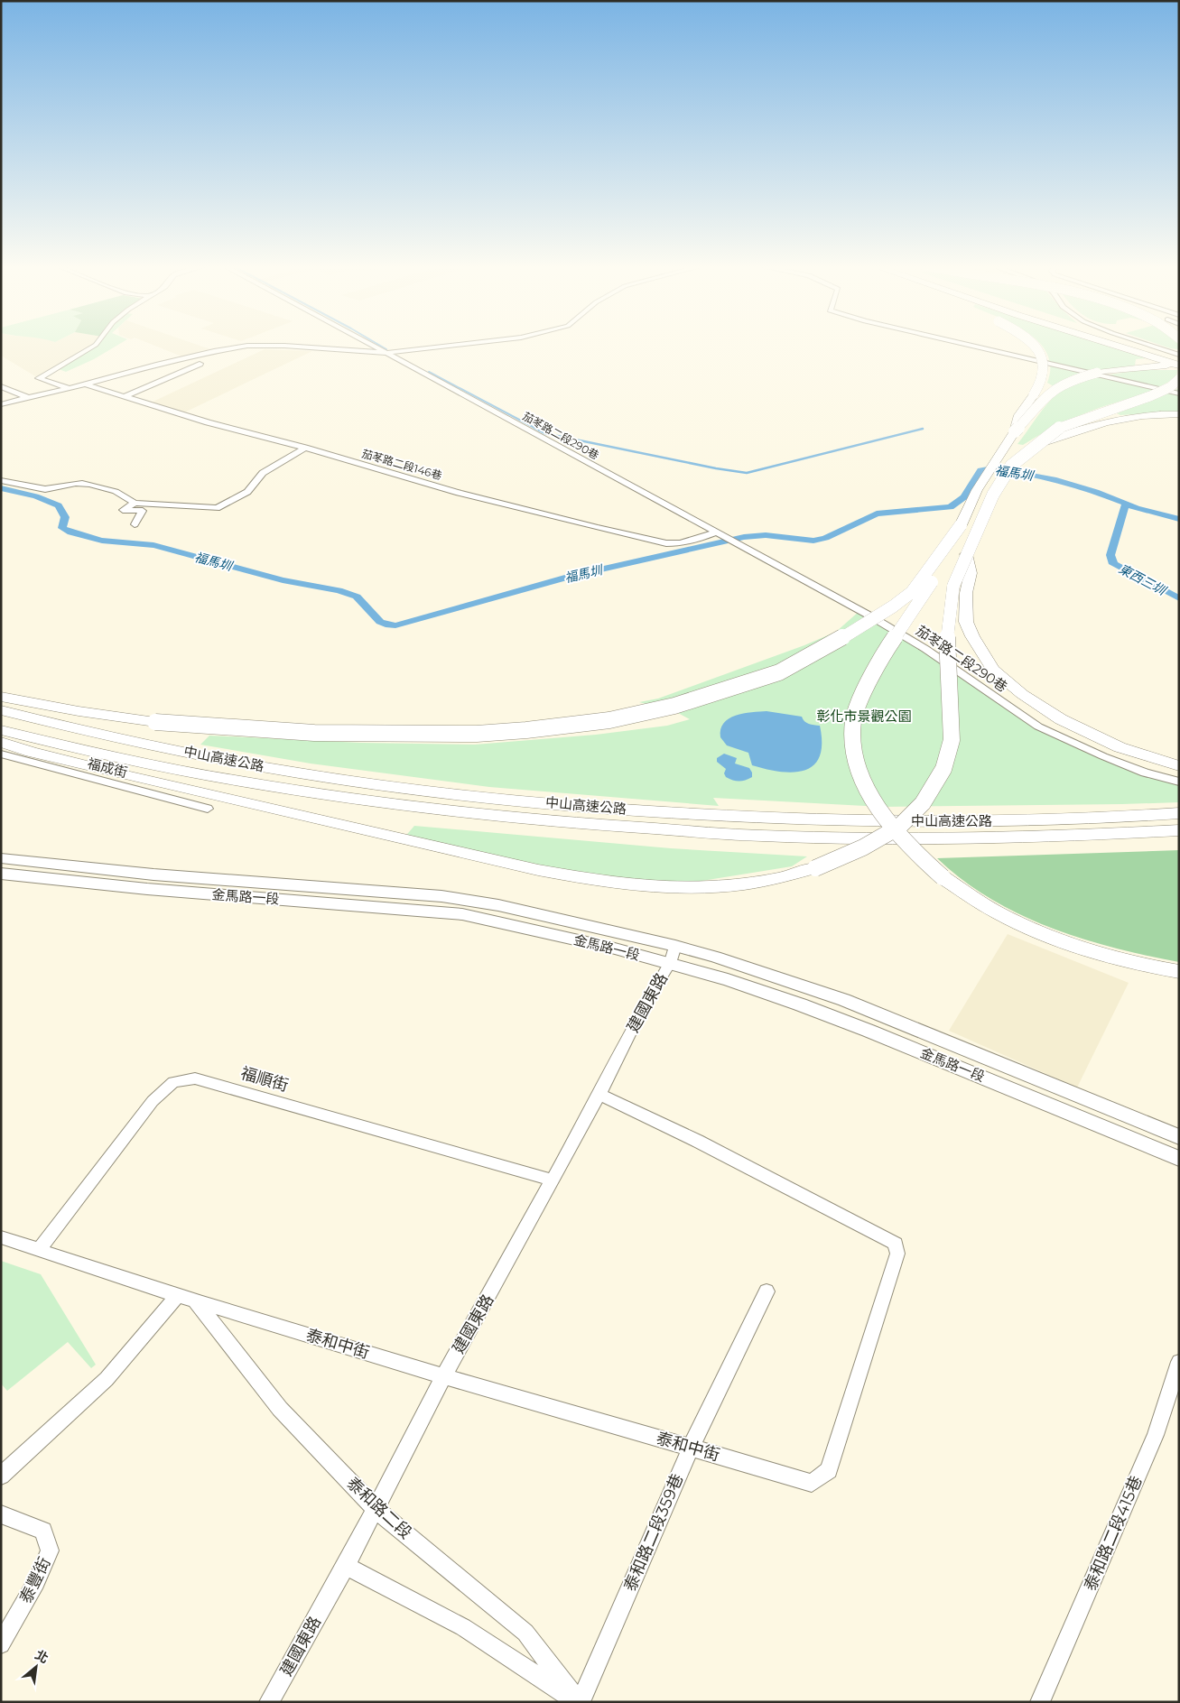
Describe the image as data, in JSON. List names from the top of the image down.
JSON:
{
  "streets": {
    "highway": ["中山高速公路"],
    "main road": ["金馬路一段"],
    "street": [
      "茄苳路二段290巷",
      "茄苳路二段146巷",
      "福成街",
      "建國東路",
      "福順街",
      "泰和中街",
      "泰和路二段",
      "泰和路二段359巷",
      "泰和路二段415巷",
      "泰豐街"
    ]
  },
  "crossings": [
    ["茄苳路二段290巷", "茄苳路二段146巷"],
    ["金馬路一段", "建國東路"],
    ["建國東路", "福順街"],
    ["建國東路", "泰和中街"],
    ["建國東路", "泰和路二段"],
    ["福順街", "泰和中街"],
    ["泰和中街", "泰和路二段"],
    ["泰和中街", "泰和路二段359巷"],
    ["泰和路二段", "泰和路二段359巷"]
  ],
  "water": ["福馬圳", "東西三圳"],
  "parks": ["彰化市景觀公園"],
  "north": "top right"
}
